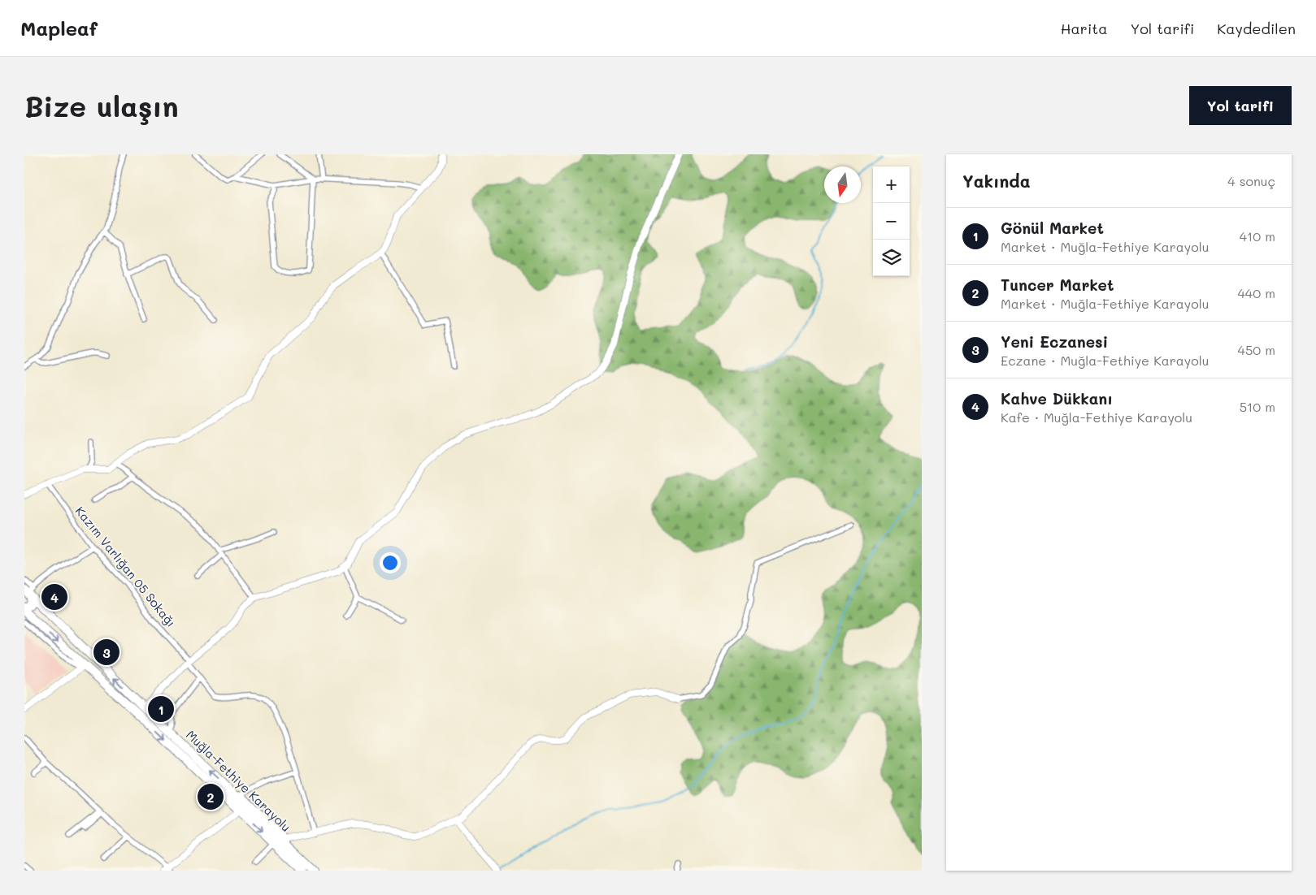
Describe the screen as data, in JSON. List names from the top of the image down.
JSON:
{
  "streets": {
    "highway": ["Muğla-Fethiye Karayolu"],
    "street": ["Kazım Varlığan 05 Sokağı"]
  },
  "north": "bottom",
  "page": {
    "header": "Mapleaf",
    "nav": ["Harita", "Yol tarifi", "Kaydedilen"],
    "buttons": "Yol tarifi",
    "title": "Bize ulaşın",
    "heading": ["Yakında", "4 sonuç"],
    "map_buttons": ["+", "−"],
    "list": [
      {
        "mark": "1",
        "name": "Gönül Market",
        "note": "Market · Muğla-Fethiye Karayolu",
        "value": "410 m"
      },
      {
        "mark": "2",
        "name": "Tuncer Market",
        "note": "Market · Muğla-Fethiye Karayolu",
        "value": "440 m"
      },
      {
        "mark": "3",
        "name": "Yeni Eczanesi",
        "note": "Eczane · Muğla-Fethiye Karayolu",
        "value": "450 m"
      },
      {
        "mark": "4",
        "name": "Kahve Dükkanı",
        "note": "Kafe · Muğla-Fethiye Karayolu",
        "value": "510 m"
      }
    ],
    "pins": [
      "4",
      "3",
      "1",
      "2"
    ]
  }
}
